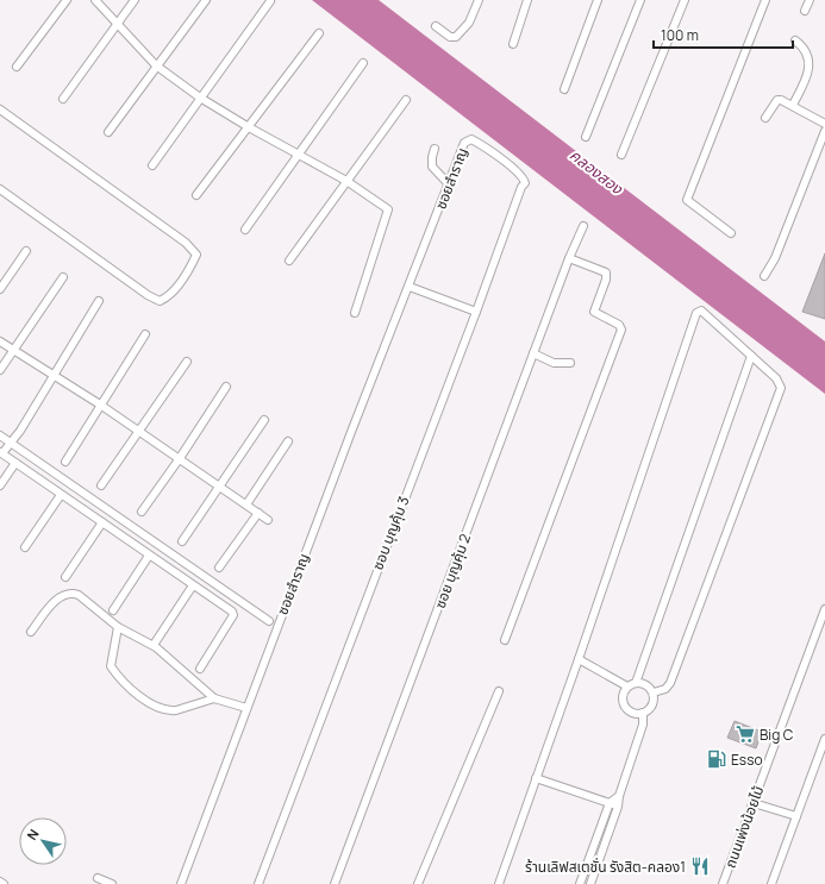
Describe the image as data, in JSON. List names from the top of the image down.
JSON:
{
  "streets": {
    "street": [
      "ซอยสำราญ",
      "ซอบ บุญคุ้ม 3",
      "ซอย บุญคุ้ม 2",
      "ถนนเพ่งน้อยไม้"
    ]
  },
  "crossings": [
    ["ซอยสำราญ", "ซอบ บุญคุ้ม 3"]
  ],
  "water": ["คลองสอง"],
  "places": {
    "supermarket": ["Big C"],
    "fuel station": ["Esso"],
    "restaurant": ["ร้านเลิฟสเตชั่น รังสิต-คลอง1"]
  },
  "scale_bar": "100 m",
  "north": "top left"
}
